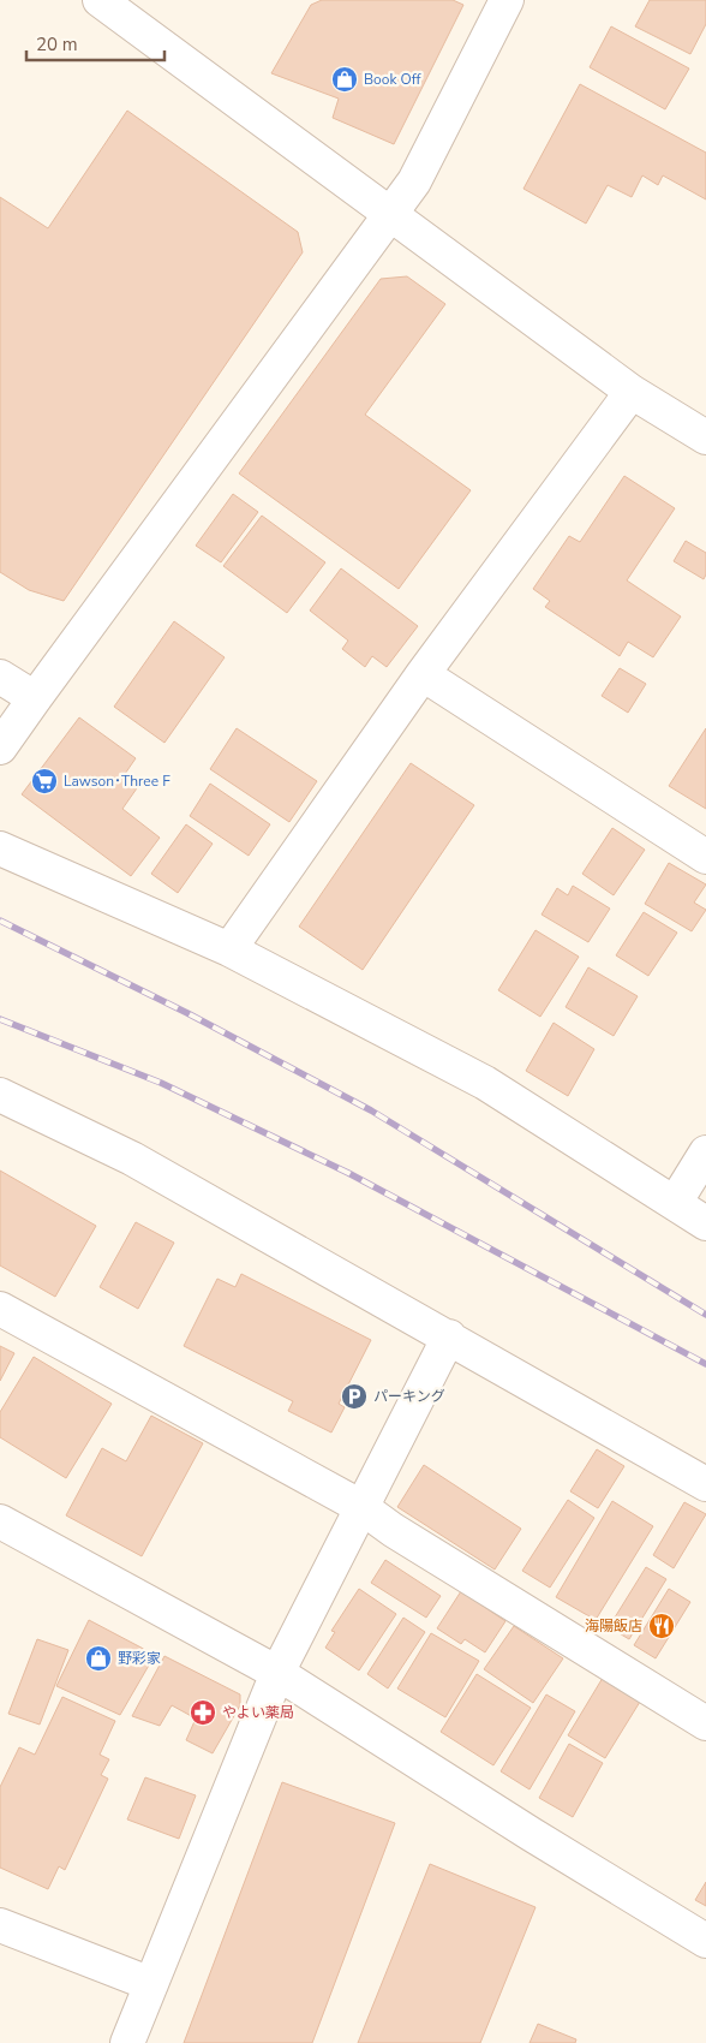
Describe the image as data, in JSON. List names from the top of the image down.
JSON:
{
  "places": {
    "shop": ["Book Off", "野彩家"],
    "supermarket": ["Lawson･Three F"],
    "parking": ["パーキング"],
    "restaurant": ["海陽飯店"],
    "pharmacy": ["やよい薬局"]
  },
  "scale_bar": "20 m"
}
